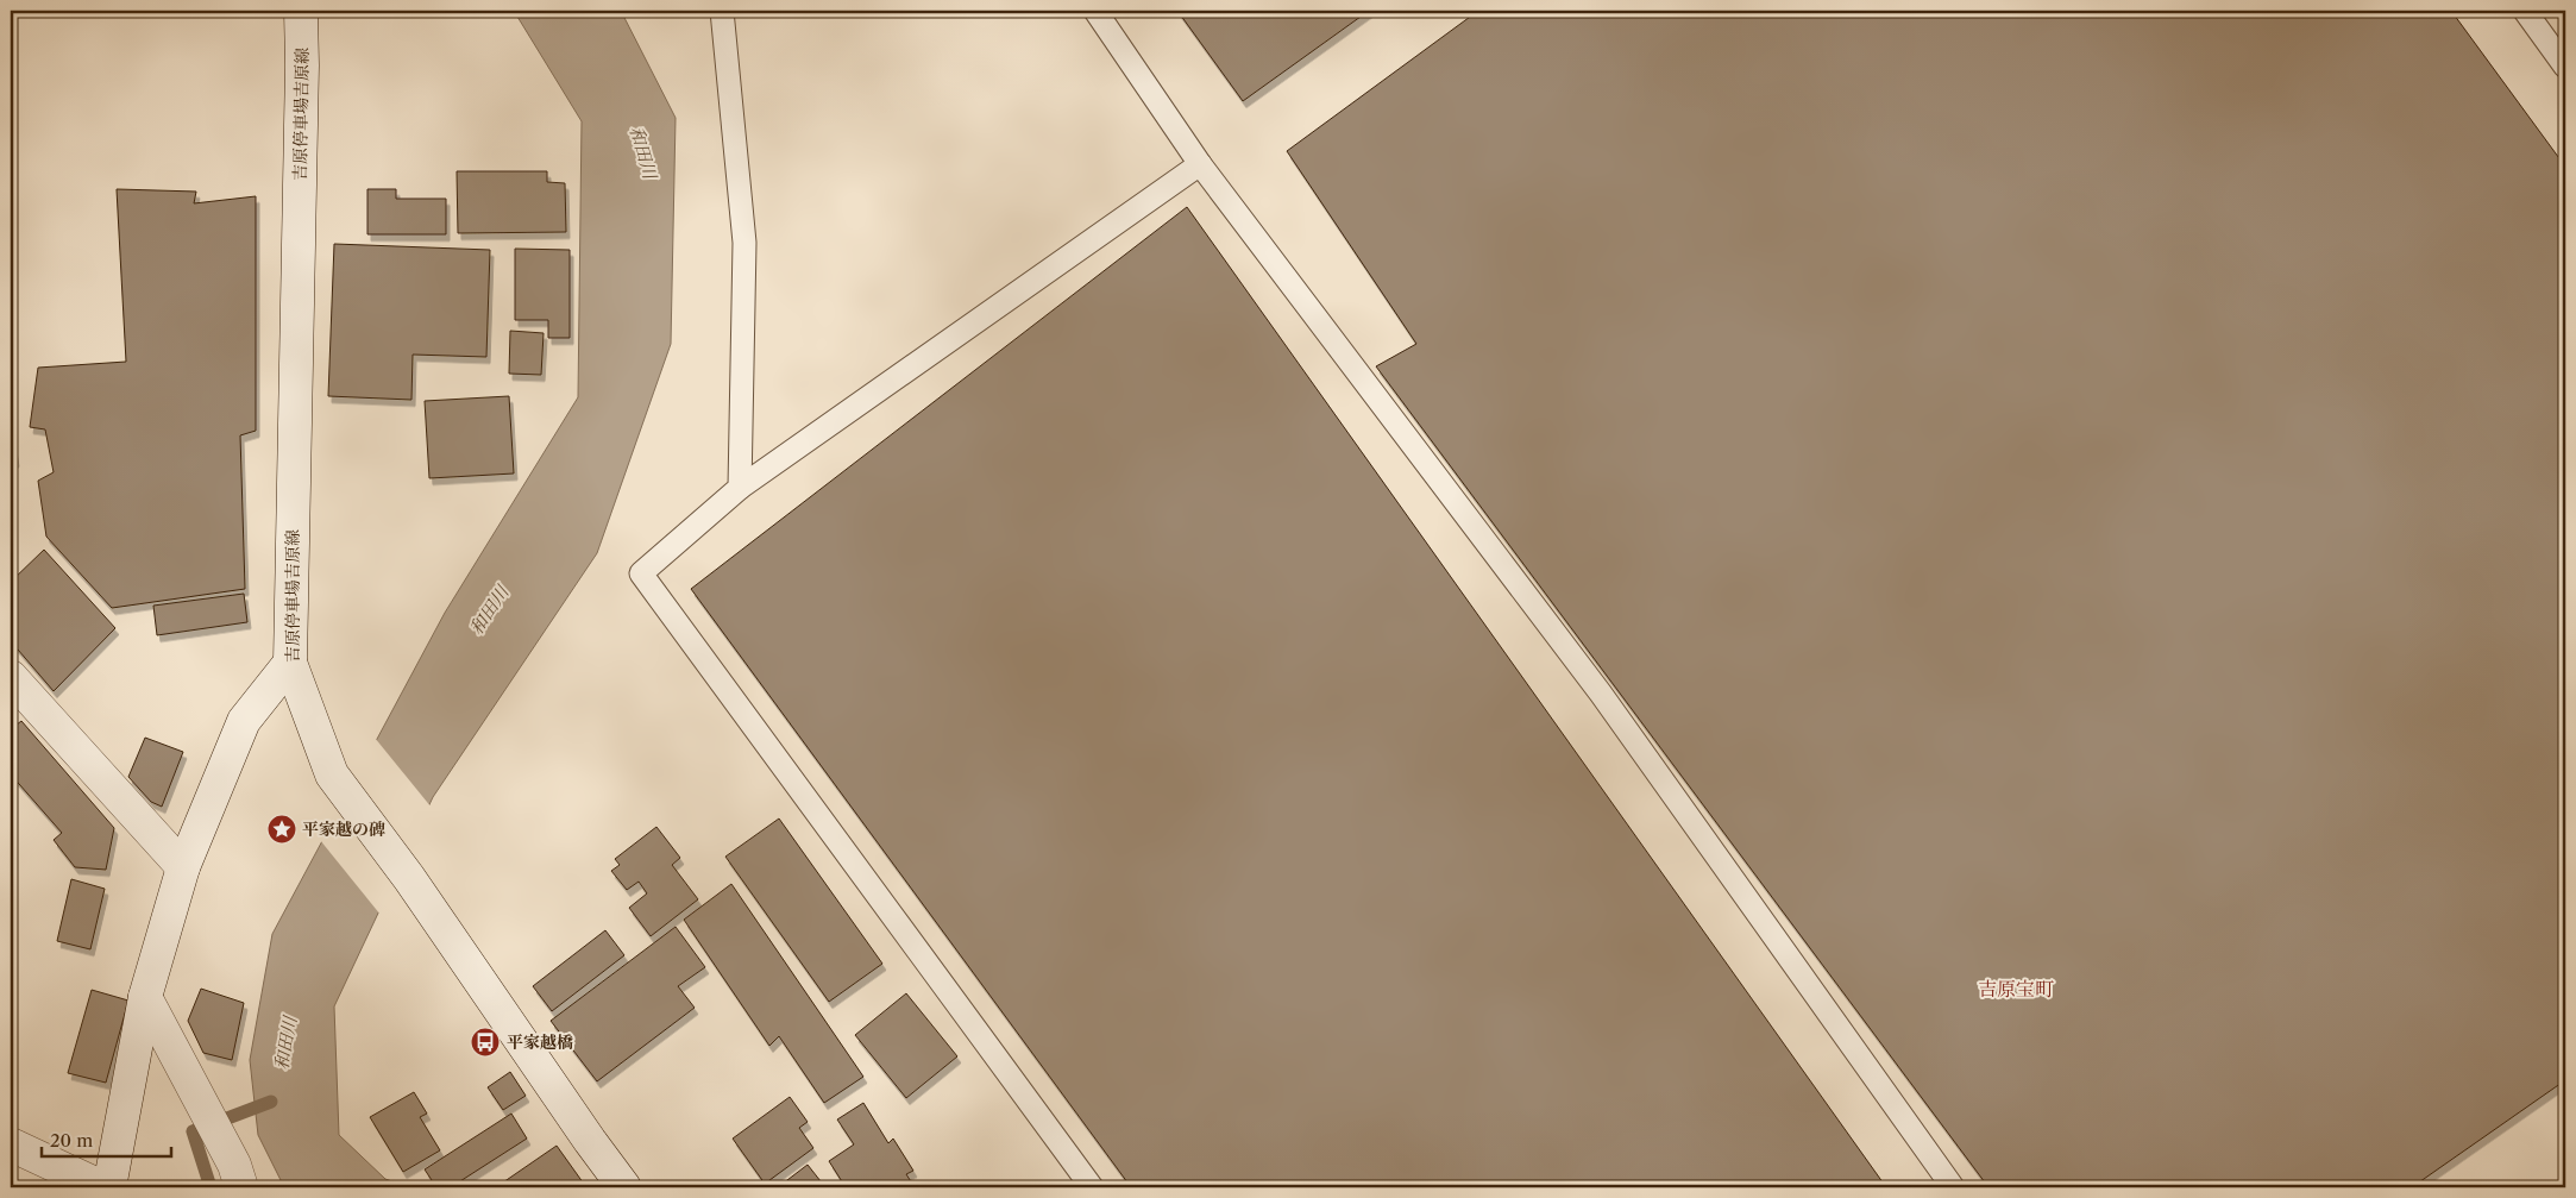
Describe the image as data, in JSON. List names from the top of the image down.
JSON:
{
  "streets": {
    "main road": ["吉原停車場吉原線"]
  },
  "districts": ["吉原宝町"],
  "water": ["和田川"],
  "places": {
    "place": ["平家越の碑"],
    "bus stop": ["平家越橋"]
  },
  "scale_bar": "20 m"
}
